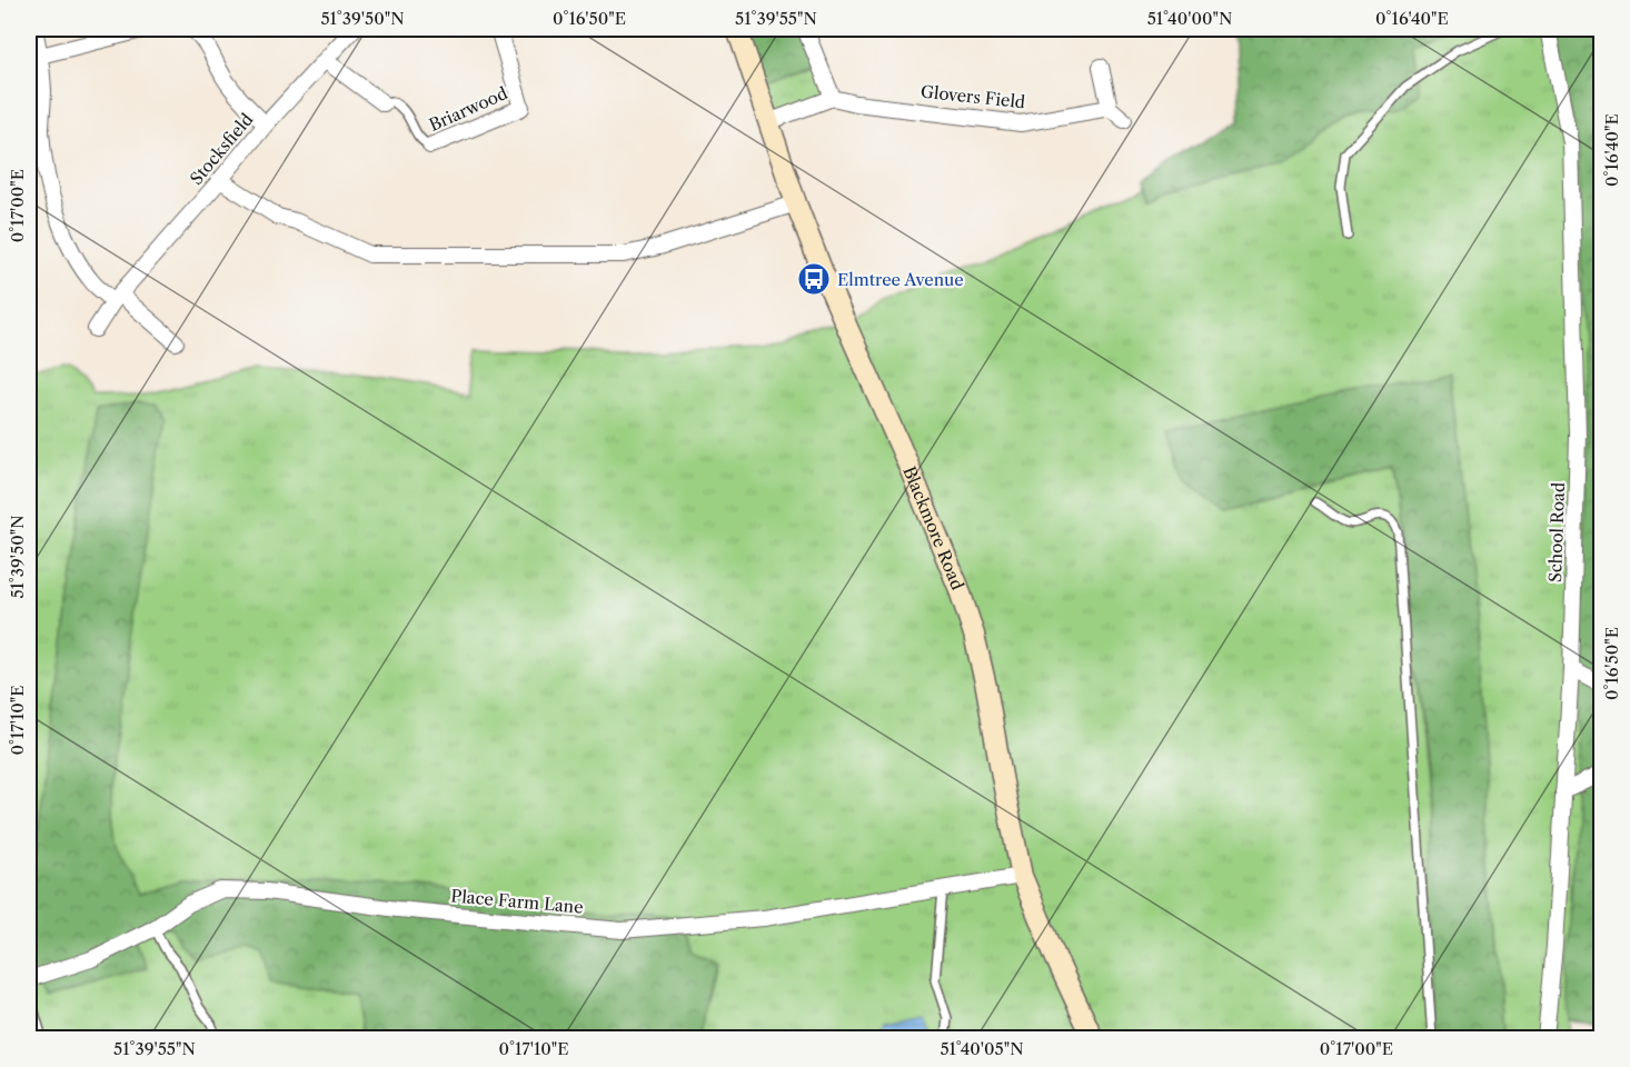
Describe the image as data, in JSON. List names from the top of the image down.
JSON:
{
  "streets": {
    "street": [
      "Glovers Field",
      "Briarwood",
      "Stocksfield",
      "Blackmore Road",
      "School Road",
      "Place Farm Lane"
    ]
  },
  "crossings": [
    ["Blackmore Road", "Place Farm Lane"]
  ],
  "places": {
    "bus stop": ["Elmtree Avenue"]
  },
  "coordinates": [
    "51°39'50\"N",
    "0°16'50\"E",
    "51°39'55\"N",
    "51°40'00\"N",
    "0°16'40\"E",
    "0°17'00\"E",
    "0°17'10\"E",
    "51°40'05\"N"
  ]
}
